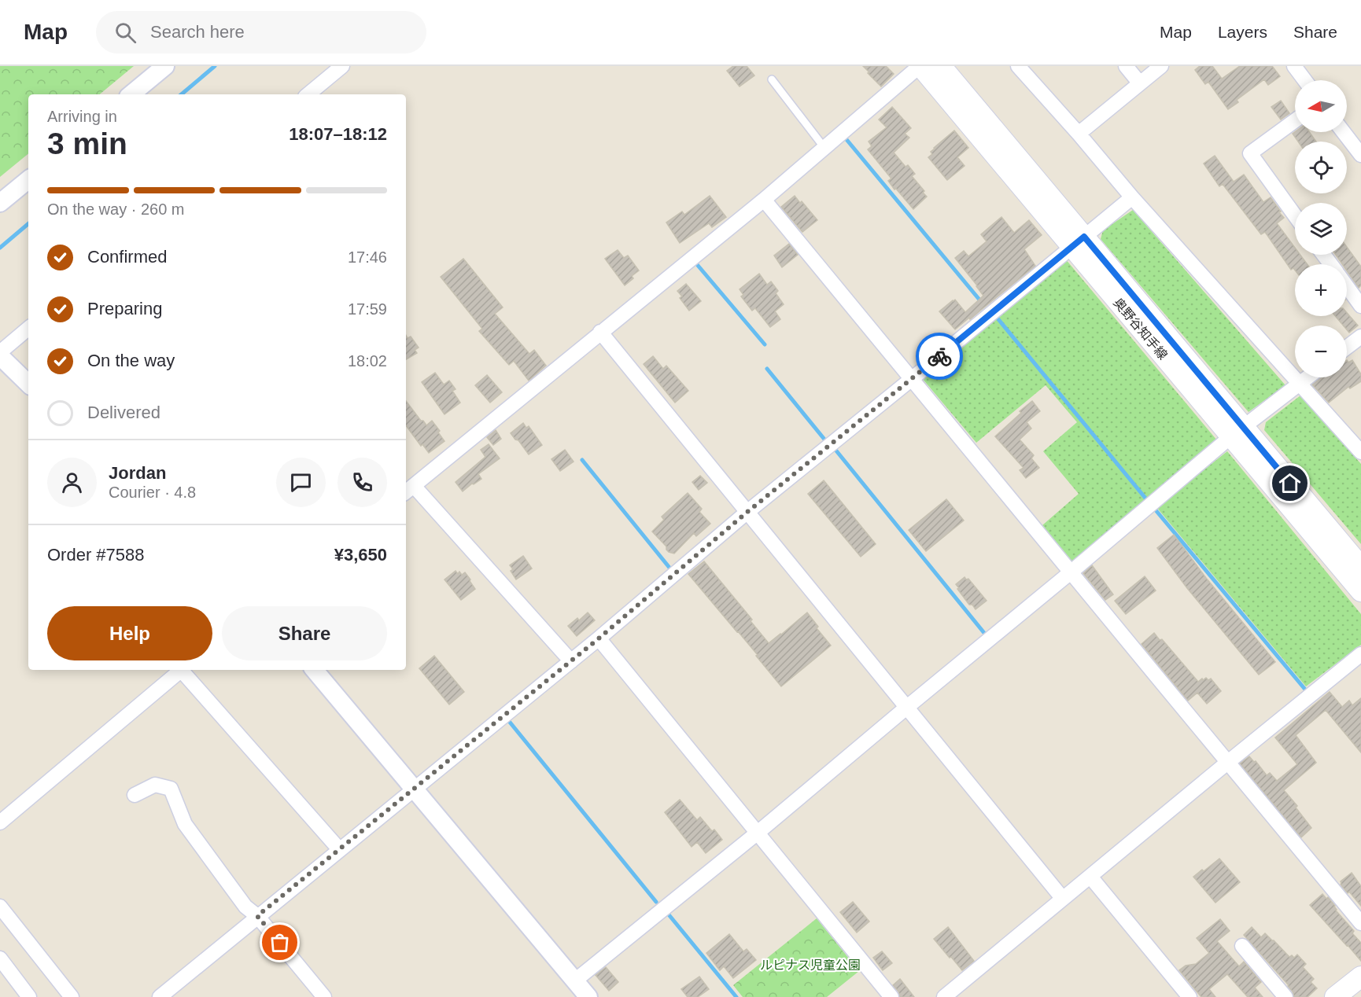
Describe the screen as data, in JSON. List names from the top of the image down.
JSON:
{
  "streets": {
    "main road": ["奥野谷知手線"]
  },
  "parks": ["ルピナス児童公園"],
  "north": "left",
  "page": {
    "header": "Map",
    "search": "Search here",
    "nav": ["Map", "Layers", "Share"],
    "map_buttons": ["+", "−"],
    "heading": ["3 min", "Arriving in", "18:07–18:12"],
    "panel": [
      "Jordan",
      "Courier · 4.8",
      "Order #7588",
      "¥3,650"
    ],
    "bar": "On the way · 260 m",
    "list": [
      ["Confirmed", "17:46"],
      ["Preparing", "17:59"],
      ["On the way", "18:02"],
      "Delivered"
    ],
    "buttons": ["Help", "Share"]
  }
}
